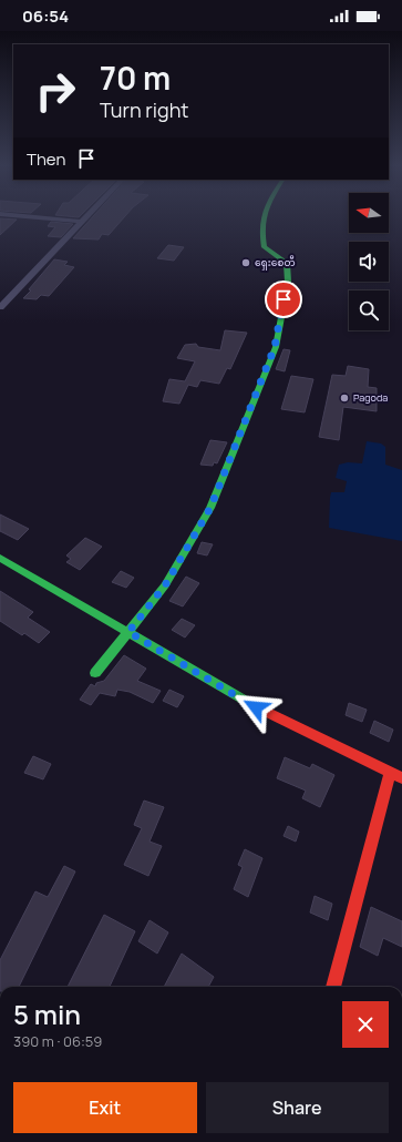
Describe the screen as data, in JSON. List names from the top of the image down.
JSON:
{
  "places": ["ရှေးစေတီ", "Pagoda"],
  "north": "left",
  "page": {
    "status": "06:54",
    "turn": ["70 m", "Turn right"],
    "then": "Then",
    "heading": ["5 min", "390 m · 06:59"],
    "buttons": ["Exit", "Share"]
  }
}
